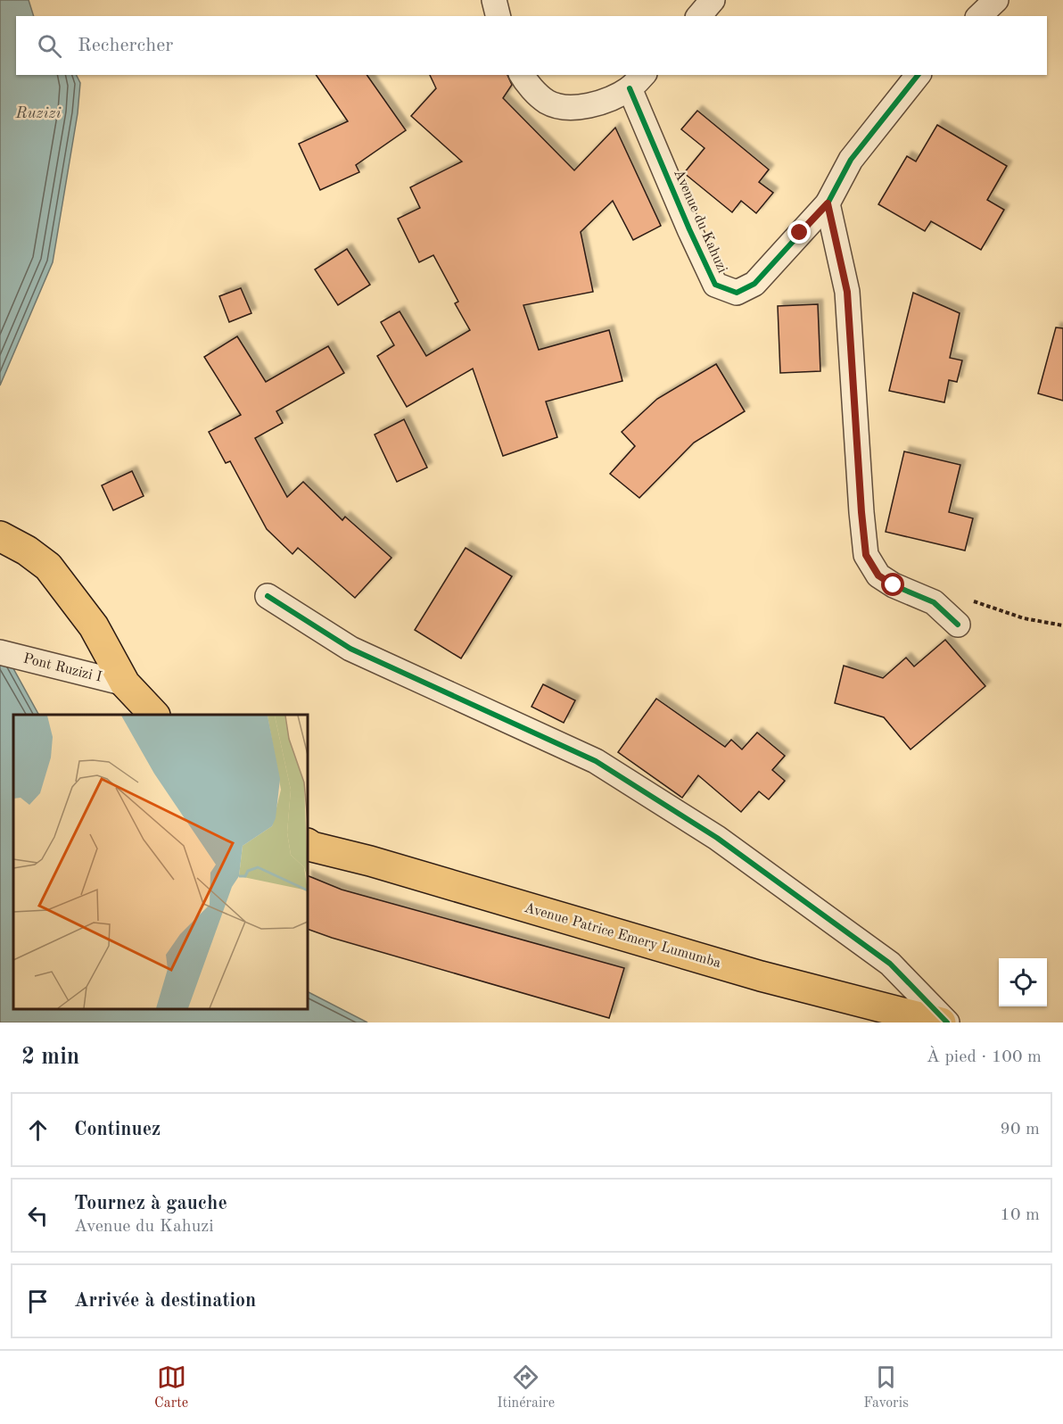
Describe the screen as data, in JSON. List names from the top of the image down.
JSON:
{
  "streets": {
    "main road": ["Avenue Patrice Emery Lumumba"],
    "street": ["Avenue du Kahuzi", "Pont Ruzizi I"]
  },
  "water": ["Ruzizi"],
  "page": {
    "search": "Rechercher",
    "heading": ["2 min", "À pied · 100 m"],
    "list": [
      ["Continuez", "90 m"],
      ["Tournez à gauche", "Avenue du Kahuzi", "10 m"],
      "Arrivée à destination"
    ],
    "nav": ["Carte", "Itinéraire", "Favoris"]
  }
}
